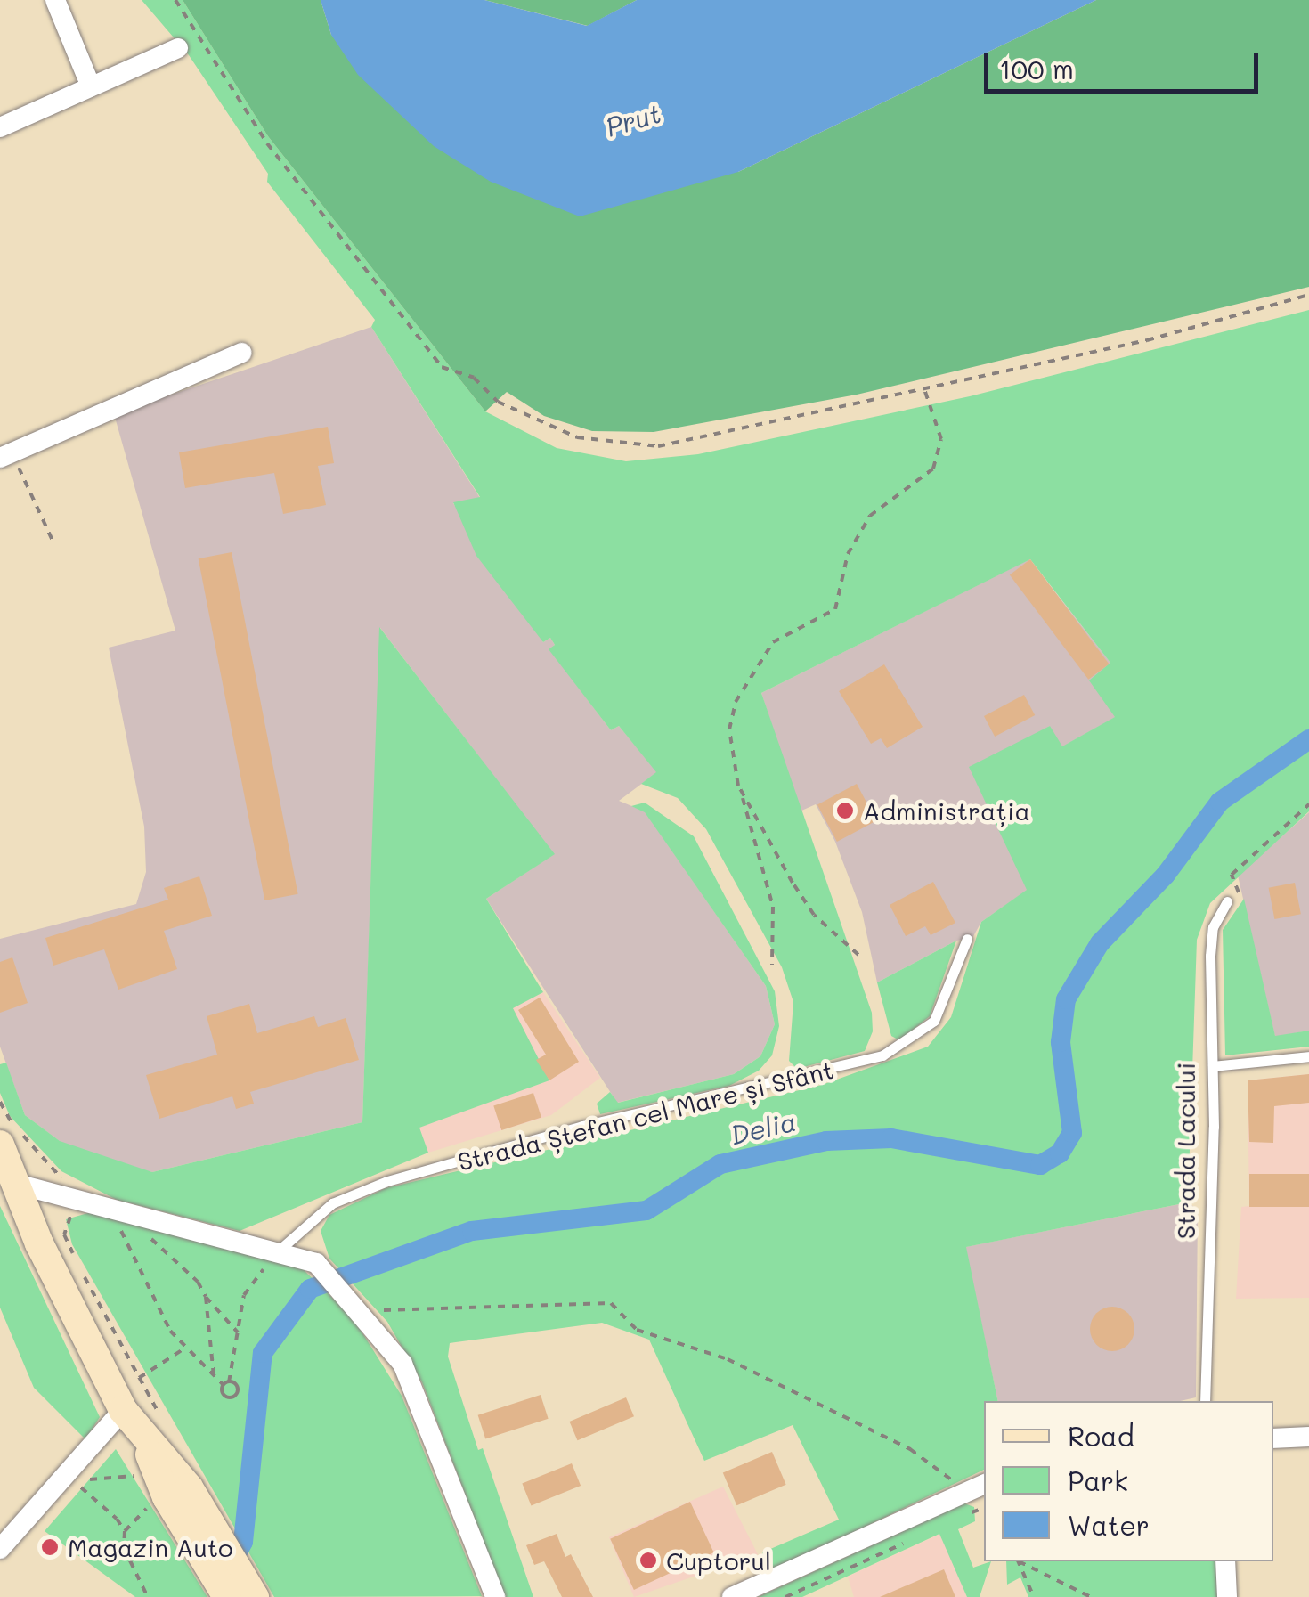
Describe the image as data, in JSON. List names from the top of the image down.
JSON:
{
  "streets": {
    "lane": ["Strada Ștefan cel Mare și Sfânt", "Strada Lacului"]
  },
  "water": ["Prut", "Delia"],
  "places": ["Administrația", "Magazin Auto", "Cuptorul"],
  "legend": ["Road", "Park", "Water"],
  "scale_bar": "100 m"
}
